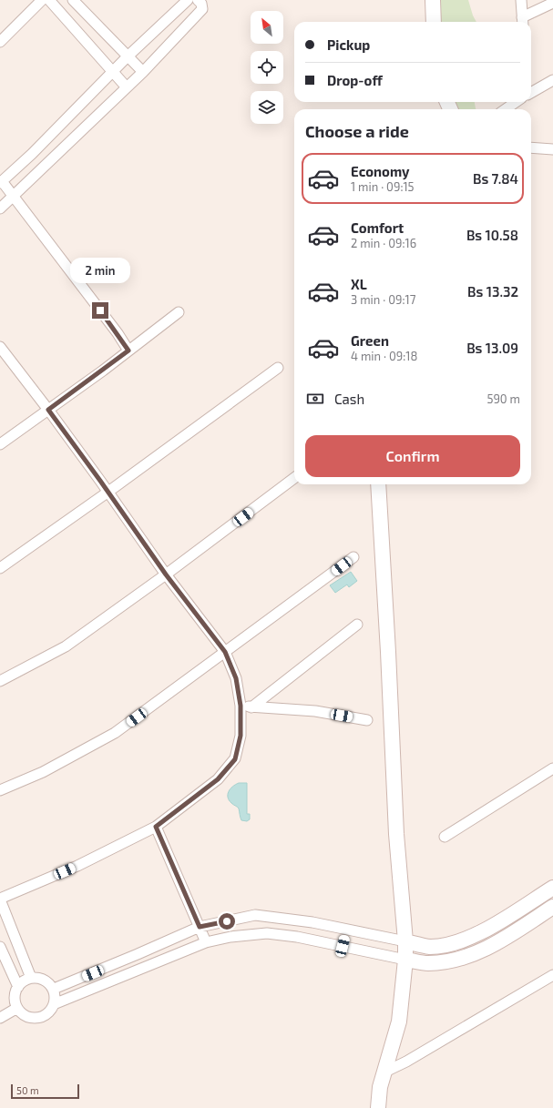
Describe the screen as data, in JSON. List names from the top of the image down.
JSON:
{
  "scale_bar": "50 m",
  "north": "top left",
  "page": {
    "banner": ["Pickup", "Drop-off"],
    "heading": "Choose a ride",
    "list": [
      {
        "name": "Economy",
        "note": "1 min · 09:15",
        "value": "Bs 7.84"
      },
      {
        "name": "Comfort",
        "note": "2 min · 09:16",
        "value": "Bs 10.58"
      },
      {
        "name": "XL",
        "note": "3 min · 09:17",
        "value": "Bs 13.32"
      },
      {
        "name": "Green",
        "note": "4 min · 09:18",
        "value": "Bs 13.09"
      }
    ],
    "bubble": "2 min",
    "pay": ["Cash", "590 m"],
    "buttons": "Confirm",
    "scale": "50 m"
  }
}
